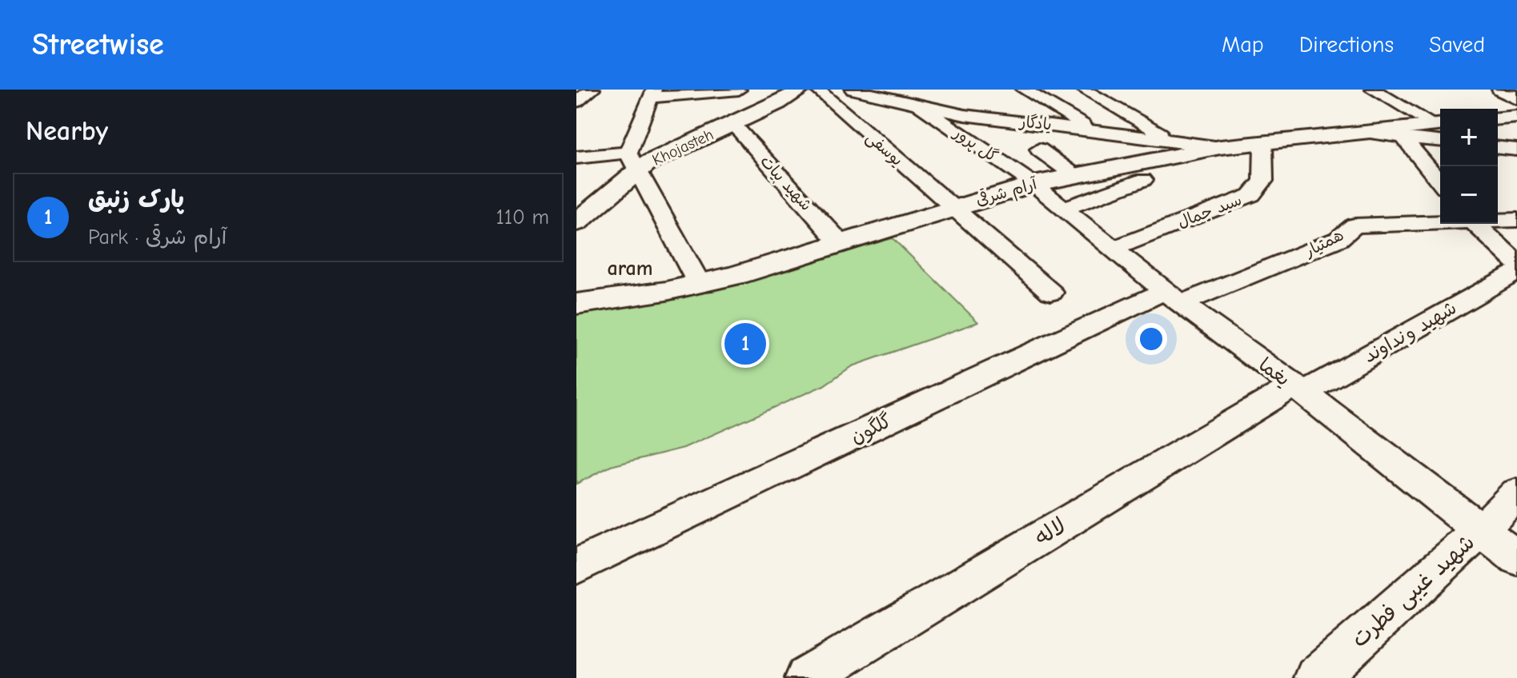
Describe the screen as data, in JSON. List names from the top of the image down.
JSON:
{
  "streets": {
    "street": [
      "یادگار",
      "گل پرور",
      "Khojasteh",
      "یوسفی",
      "شهید بیات",
      "آرام شرقی",
      "سید جمال",
      "همتیار",
      "شهید ونداوند",
      "یغما",
      "گلگون",
      "لاله",
      "شهید غیبی فطرت"
    ]
  },
  "crossings": [
    ["یادگار", "گل پرور"],
    ["یادگار", "آرام شرقی"],
    ["گل پرور", "آرام شرقی"],
    ["گل پرور", "یغما"],
    ["Khojasteh", "شهید بیات"],
    ["یوسفی", "آرام شرقی"],
    ["شهید بیات", "آرام شرقی"],
    ["آرام شرقی", "سید جمال"],
    ["آرام شرقی", "یغما"],
    ["سید جمال", "یغما"],
    ["همتیار", "یغما"],
    ["همتیار", "گلگون"],
    ["شهید ونداوند", "یغما"],
    ["شهید ونداوند", "لاله"],
    ["یغما", "گلگون"],
    ["یغما", "لاله"],
    ["یغما", "شهید غیبی فطرت"]
  ],
  "districts": ["aram"],
  "page": {
    "header": "Streetwise",
    "nav": ["Map", "Directions", "Saved"],
    "heading": "Nearby",
    "map_buttons": ["+", "−"],
    "list": [
      {
        "mark": "1",
        "name": "پارک زنبق",
        "note": "Park · آرام شرقی",
        "value": "110 m"
      }
    ],
    "pins": "1"
  }
}
